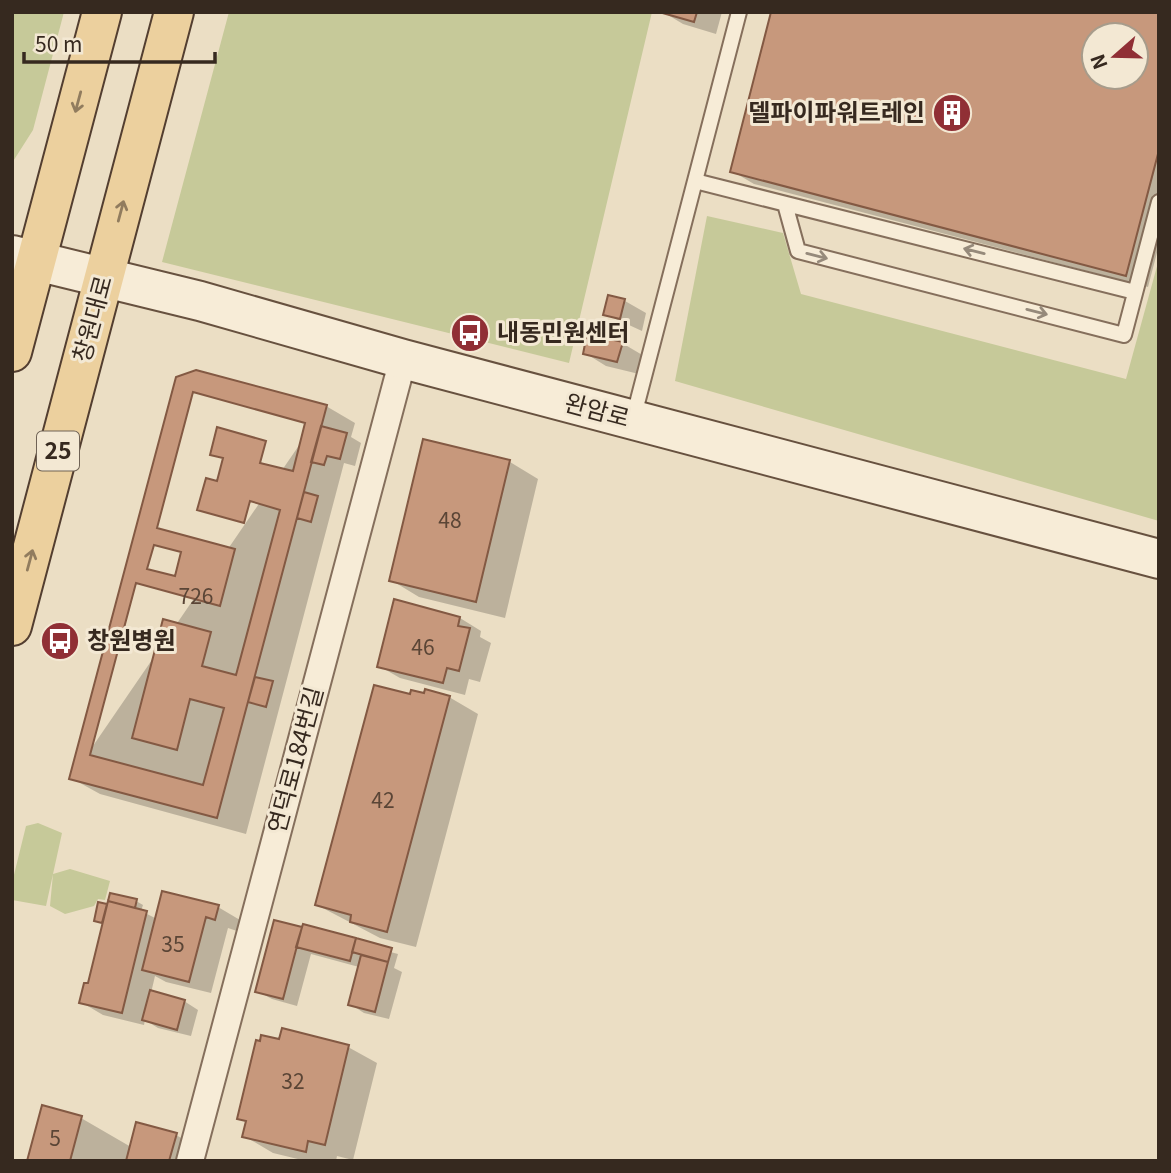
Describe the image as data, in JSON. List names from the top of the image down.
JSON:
{
  "streets": {
    "main road": ["창원대로", "완암로", "25"],
    "street": ["연덕로184번길"]
  },
  "crossings": [
    ["창원대로", "완암로"],
    ["완암로", "연덕로184번길"]
  ],
  "places": {
    "building": ["델파이파워트레인"],
    "bus stop": ["내동민원센터", "창원병원"]
  },
  "house_numbers": [
    "48",
    "726",
    "46",
    "42",
    "35",
    "32",
    "5"
  ],
  "scale_bar": "50 m",
  "north": "left"
}
